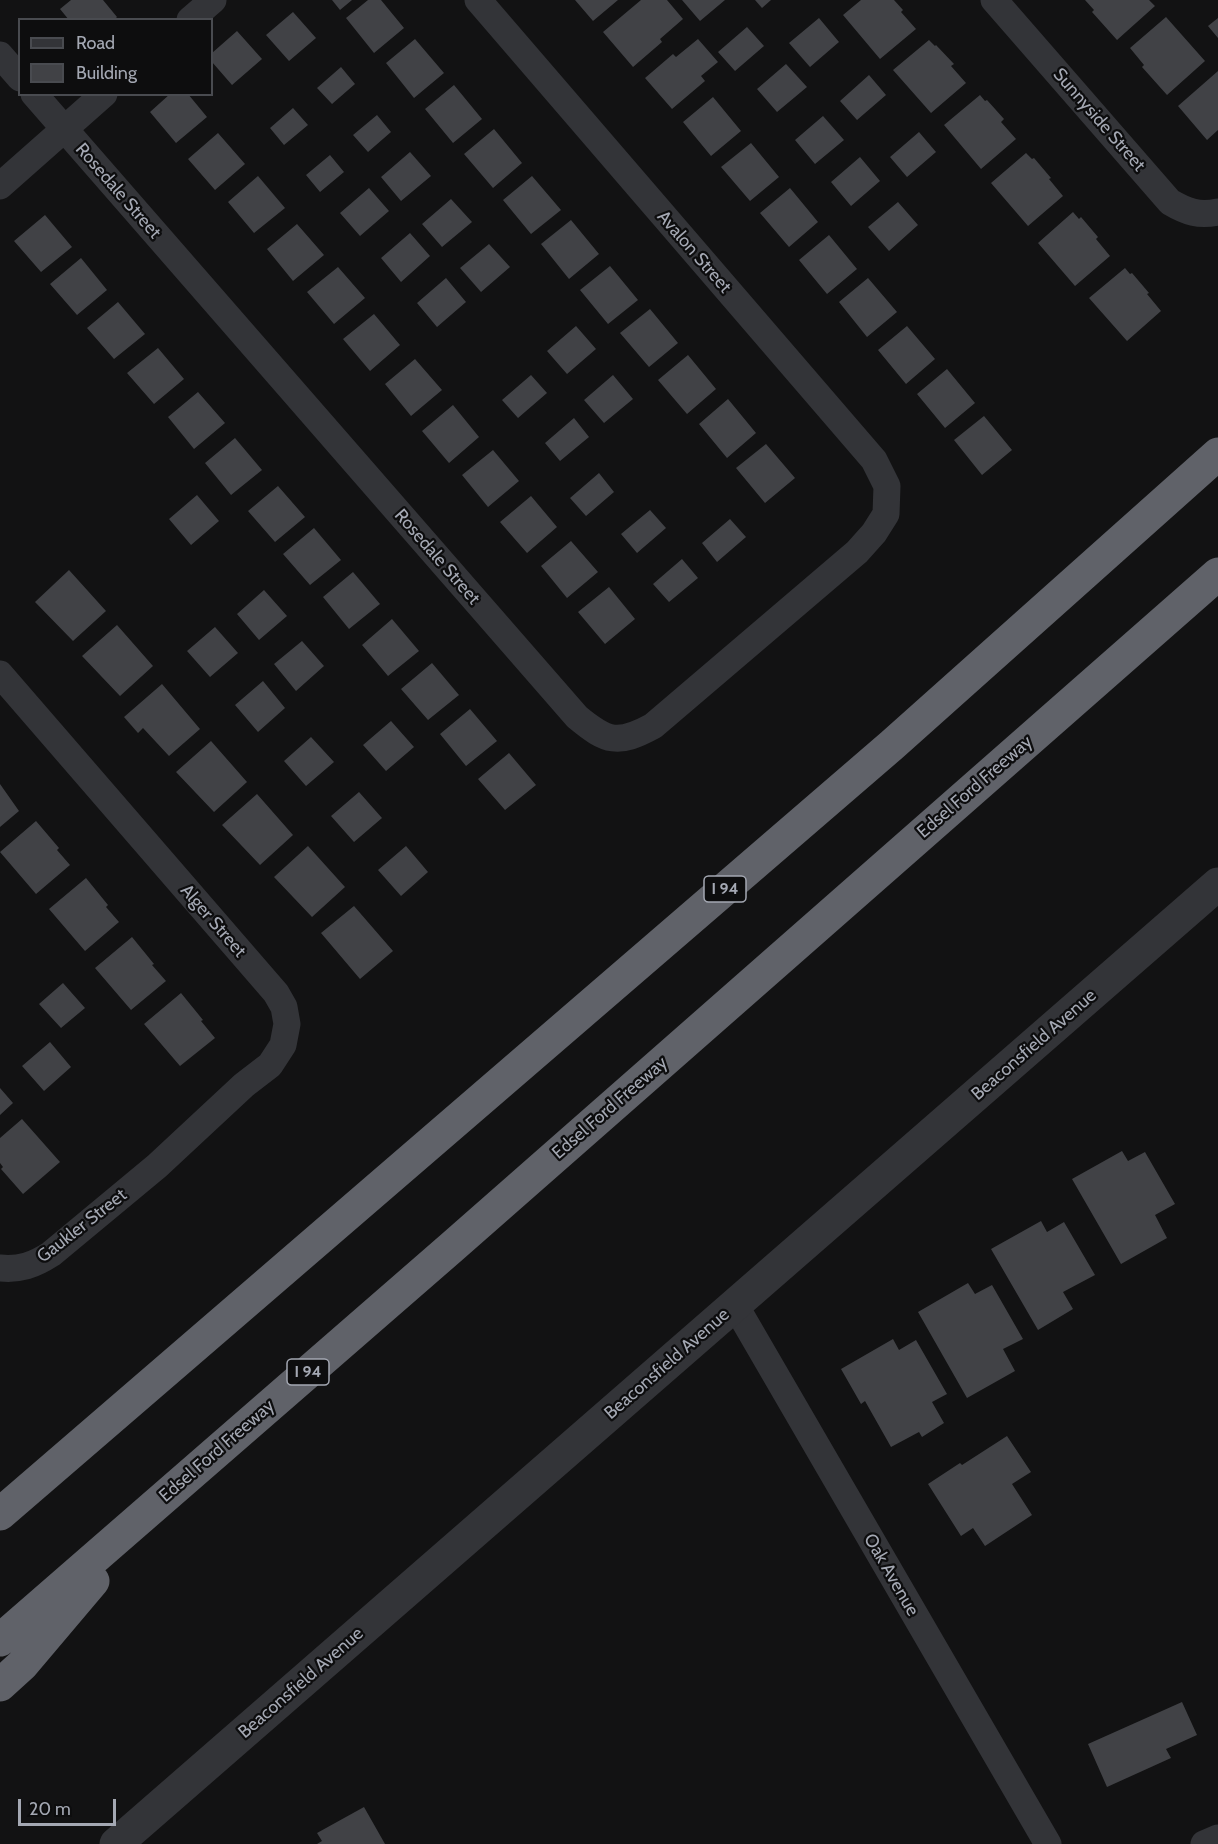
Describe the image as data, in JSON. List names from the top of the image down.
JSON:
{
  "streets": {
    "highway": ["Edsel Ford Freeway", "I 94"],
    "street": [
      "Sunnyside Street",
      "Rosedale Street",
      "Avalon Street",
      "Alger Street",
      "Beaconsfield Avenue",
      "Gaukler Street",
      "Oak Avenue"
    ]
  },
  "crossings": [
    ["Rosedale Street", "Avalon Street"],
    ["Alger Street", "Gaukler Street"],
    ["Beaconsfield Avenue", "Oak Avenue"]
  ],
  "legend": ["Road", "Building"],
  "scale_bar": "20 m"
}
